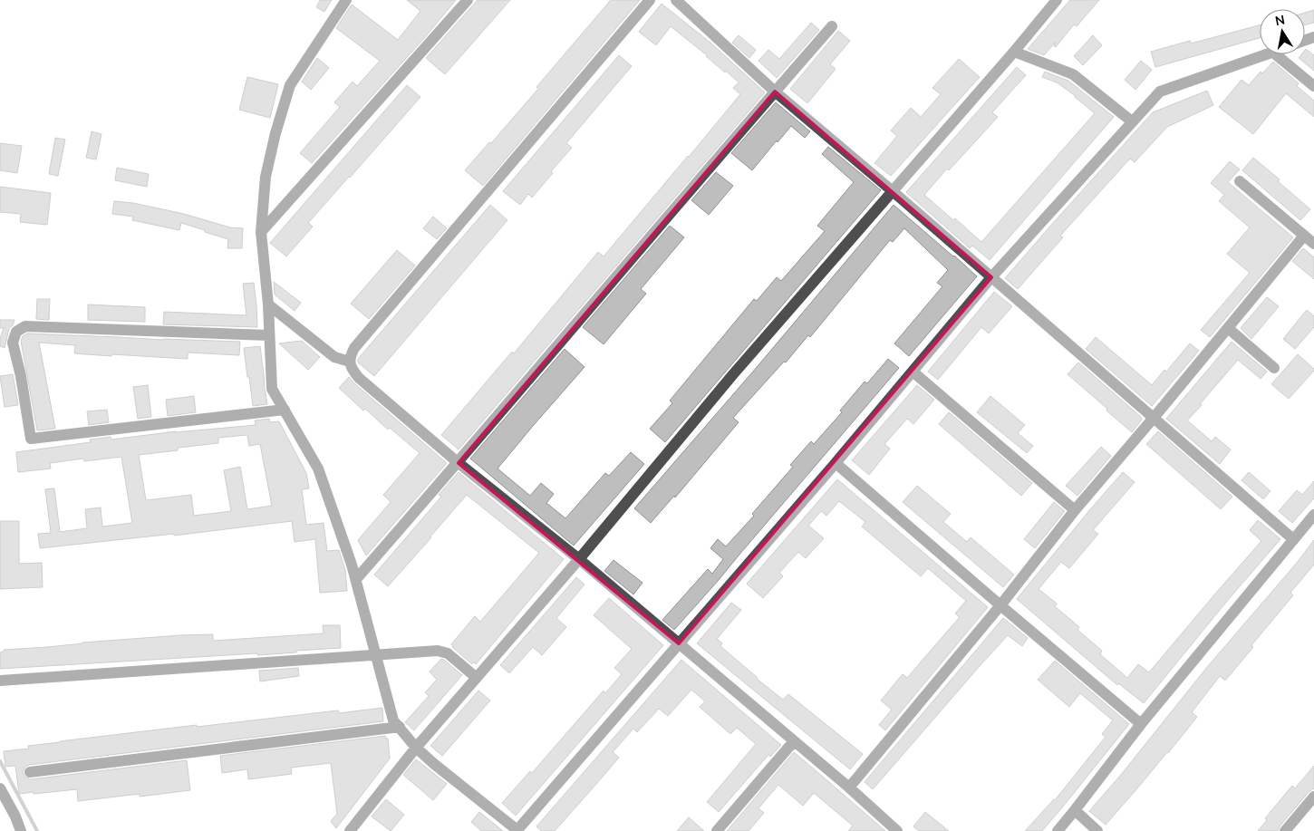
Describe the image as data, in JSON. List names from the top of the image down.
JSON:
{
  "north": "top"
}
